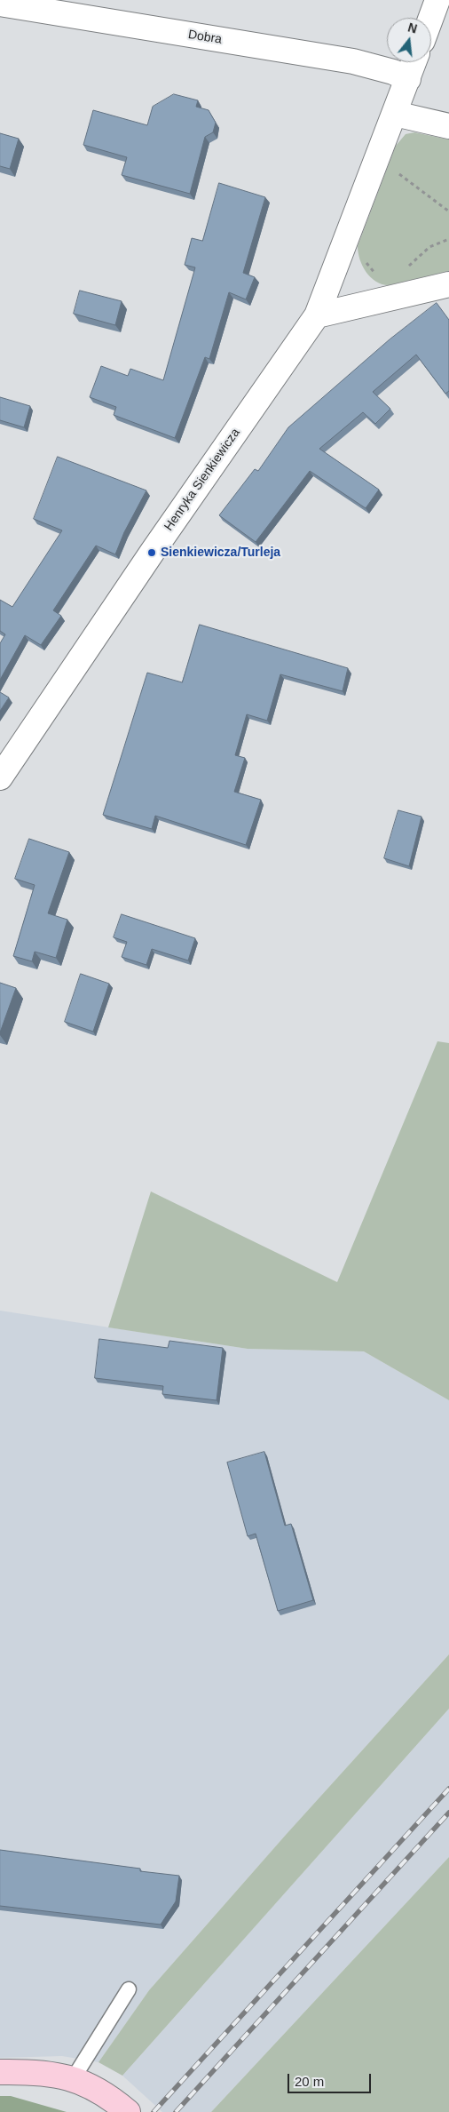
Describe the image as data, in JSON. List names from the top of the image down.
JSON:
{
  "streets": {
    "street": ["Dobra", "Henryka Sienkiewicza"]
  },
  "crossings": [
    ["Dobra", "Henryka Sienkiewicza"]
  ],
  "places": ["Sienkiewicza/Turleja"],
  "scale_bar": "20 m",
  "north": "top"
}
